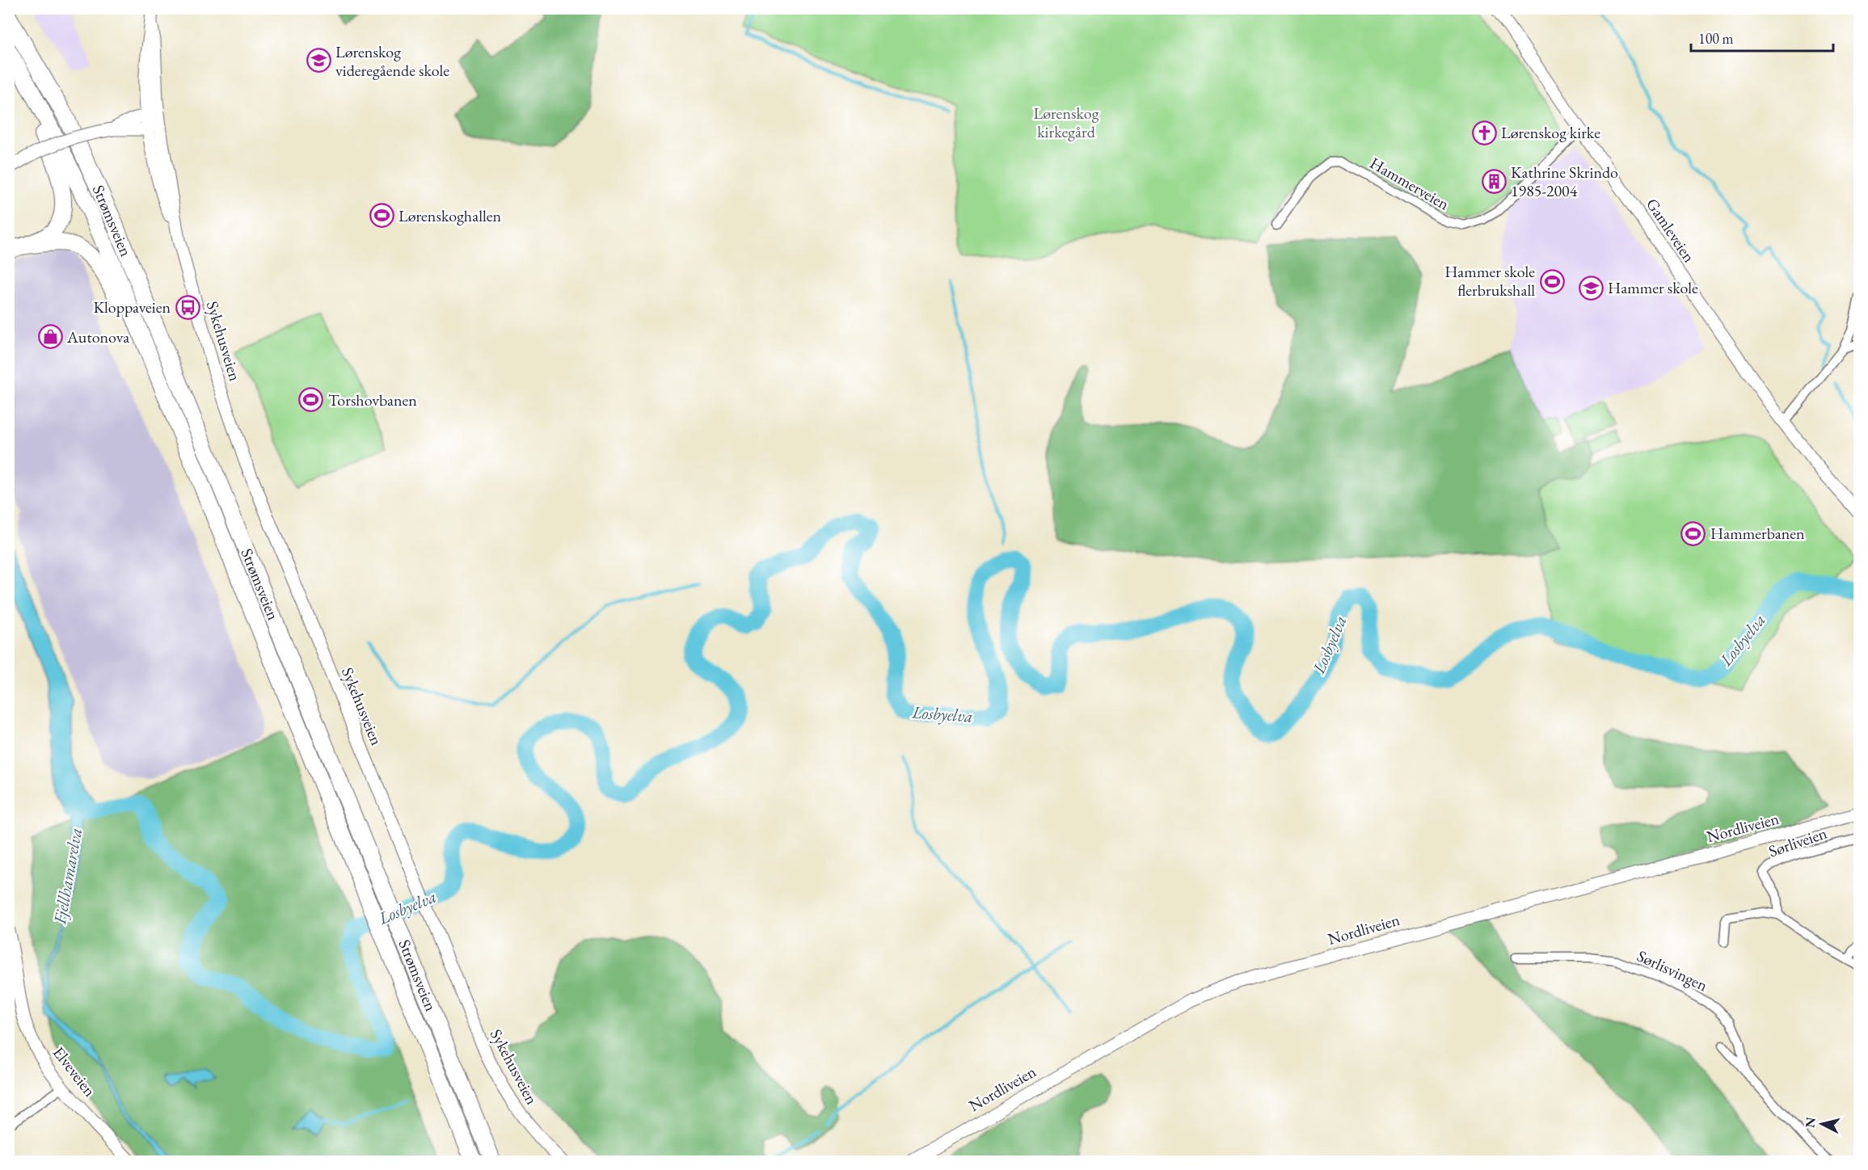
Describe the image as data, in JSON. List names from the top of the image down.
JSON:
{
  "streets": {
    "highway": ["Strømsveien"],
    "main road": [
      "Gamleveien",
      "Sykehusveien",
      "Nordliveien",
      "Elveveien"
    ],
    "street": ["Hammerveien", "Sørliveien", "Sørlisvingen"]
  },
  "crossings": [
    ["Hammerveien", "Gamleveien"]
  ],
  "water": ["Losbyelva", "Fjellhamarelva"],
  "parks": ["Lørenskog kirkegård"],
  "places": {
    "school or university": ["Lørenskog videregående skole", "Hammer skole"],
    "church": ["Lørenskog kirke"],
    "building": ["Kathrine Skrindo 1985-2004"],
    "sports": [
      "Lørenskoghallen",
      "Hammer skole flerbrukshall",
      "Torshovbanen",
      "Hammerbanen"
    ],
    "bus stop": ["Kloppaveien"],
    "shop": ["Autonova"]
  },
  "scale_bar": "100 m",
  "north": "left"
}
